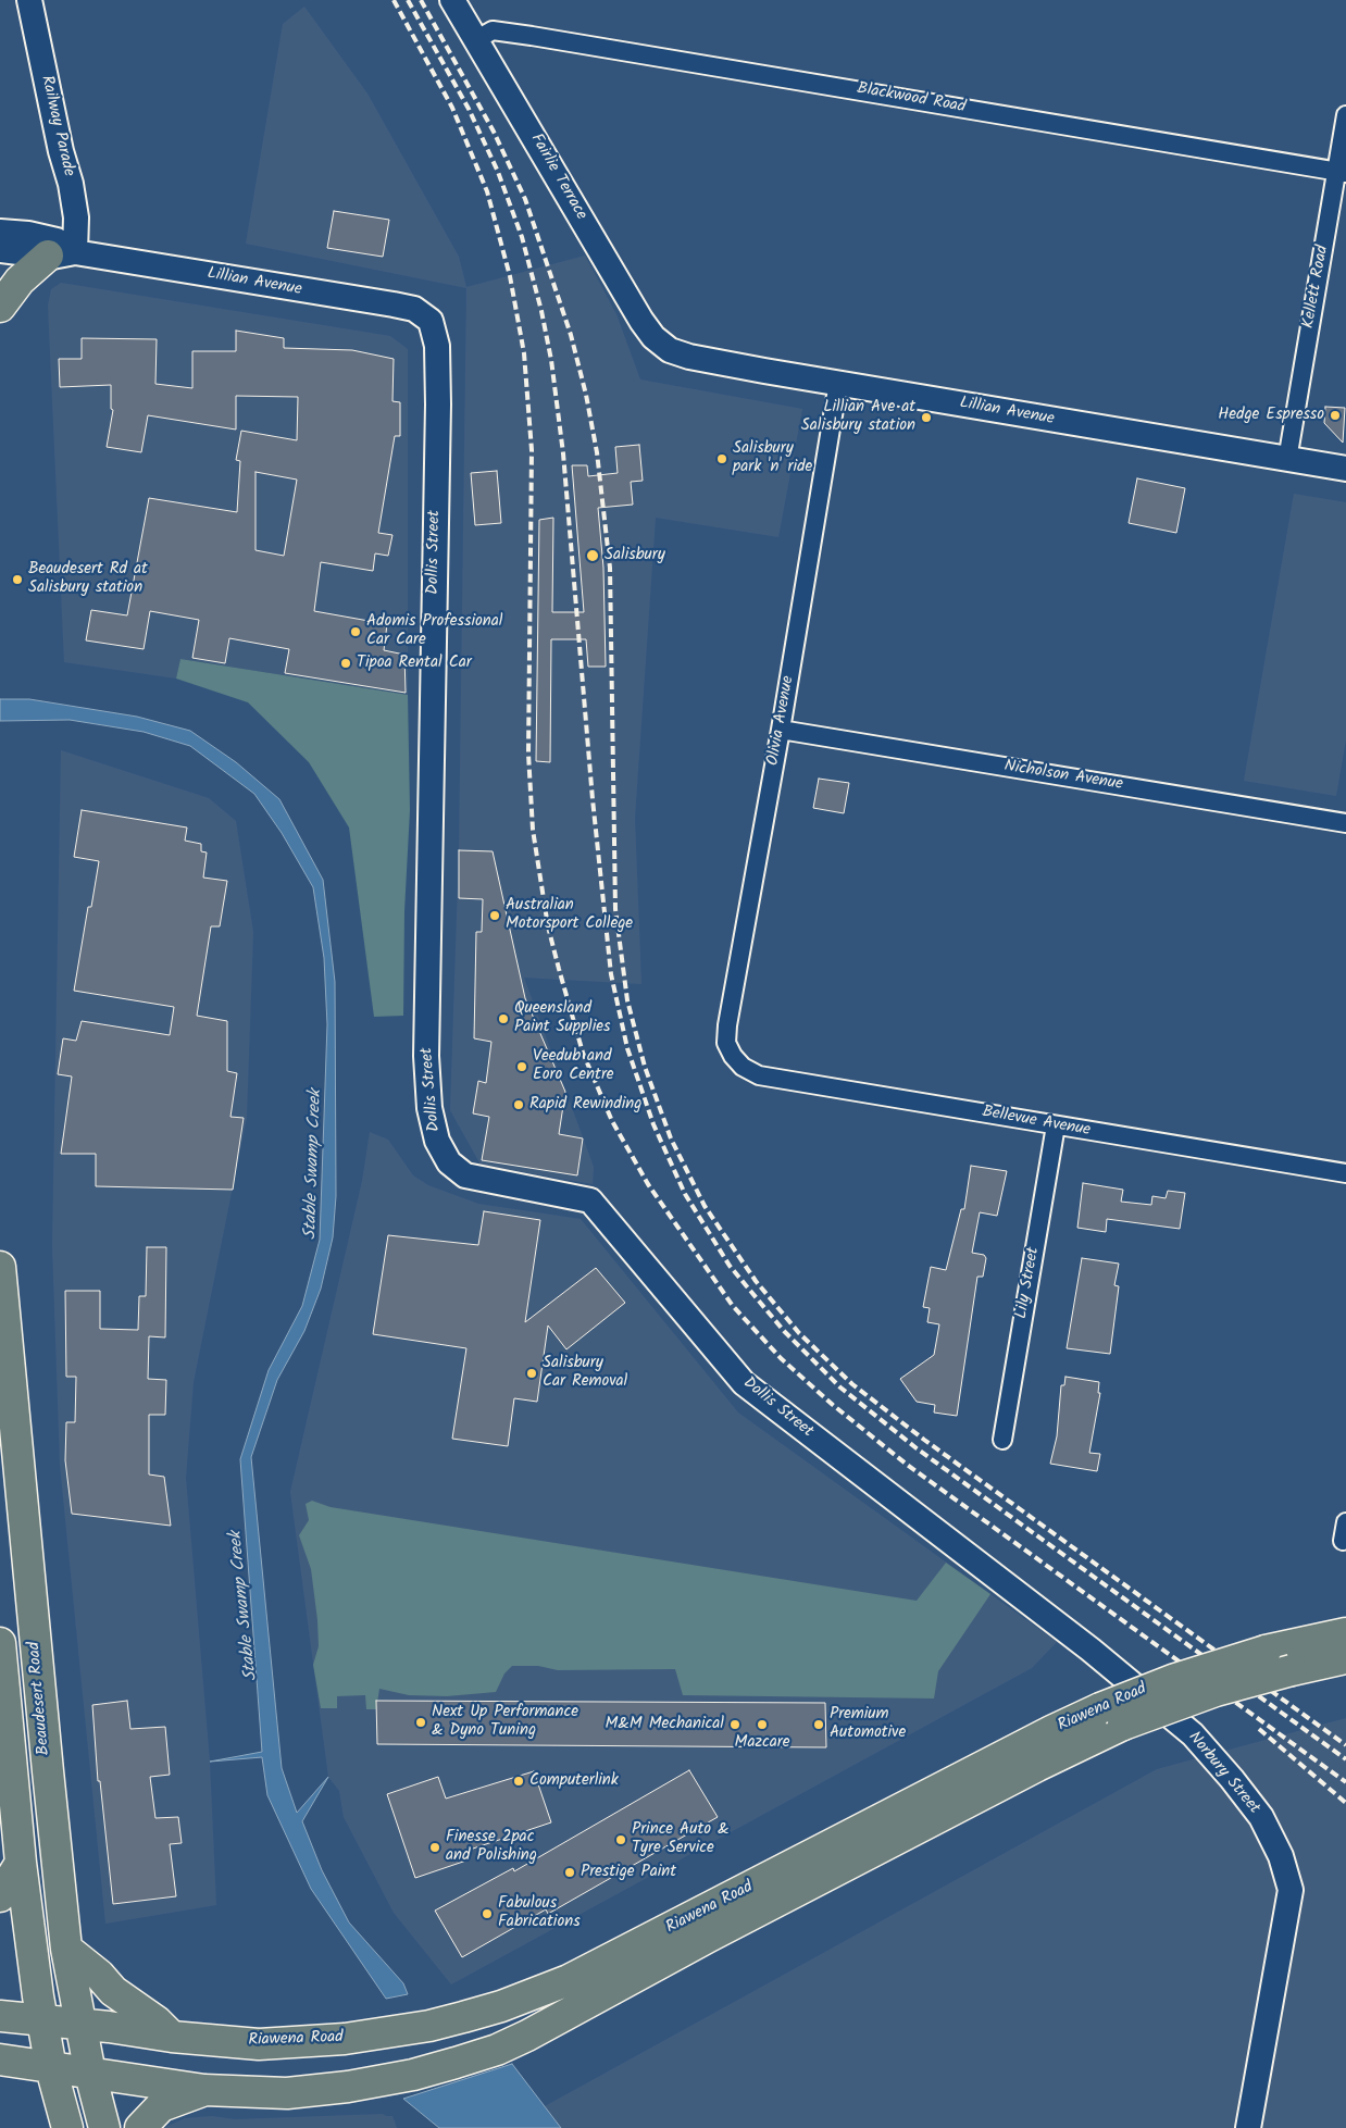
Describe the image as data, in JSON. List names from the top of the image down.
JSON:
{
  "streets": {
    "highway": ["Beaudesert Road", "Riawena Road"],
    "street": [
      "Blackwood Road",
      "Railway Parade",
      "Fairlie Terrace",
      "Lillian Avenue",
      "Kellett Road",
      "Dollis Street",
      "Olivia Avenue",
      "Nicholson Avenue",
      "Bellevue Avenue",
      "Lily Street",
      "Norbury Street"
    ]
  },
  "crossings": [
    ["Blackwood Road", "Fairlie Terrace"],
    ["Blackwood Road", "Kellett Road"],
    ["Railway Parade", "Lillian Avenue"],
    ["Fairlie Terrace", "Lillian Avenue"],
    ["Lillian Avenue", "Kellett Road"],
    ["Lillian Avenue", "Dollis Street"],
    ["Lillian Avenue", "Olivia Avenue"],
    ["Dollis Street", "Norbury Street"],
    ["Olivia Avenue", "Nicholson Avenue"],
    ["Olivia Avenue", "Bellevue Avenue"],
    ["Bellevue Avenue", "Lily Street"],
    ["Beaudesert Road", "Riawena Road"]
  ],
  "water": ["Stable Swamp Creek"],
  "places": [
    "Hedge Espresso",
    "Lillian Ave at Salisbury station",
    "Salisbury park 'n' ride",
    "Salisbury",
    "Beaudesert Rd at Salisbury station",
    "Adomis Professional Car Care",
    "Tipoa Rental Car",
    "Australian Motorsport College",
    "Queensland Paint Supplies",
    "Veedub and Eoro Centre",
    "Rapid Rewinding",
    "Salisbury Car Removal",
    "Next Up Performance & Dyno Tuning",
    "M&M Mechanical",
    "Mazcare",
    "Premium Automotive",
    "Computerlink",
    "Prince Auto & Tyre Service",
    "Finesse 2pac and Polishing",
    "Prestige Paint",
    "Fabulous Fabrications"
  ]
}
